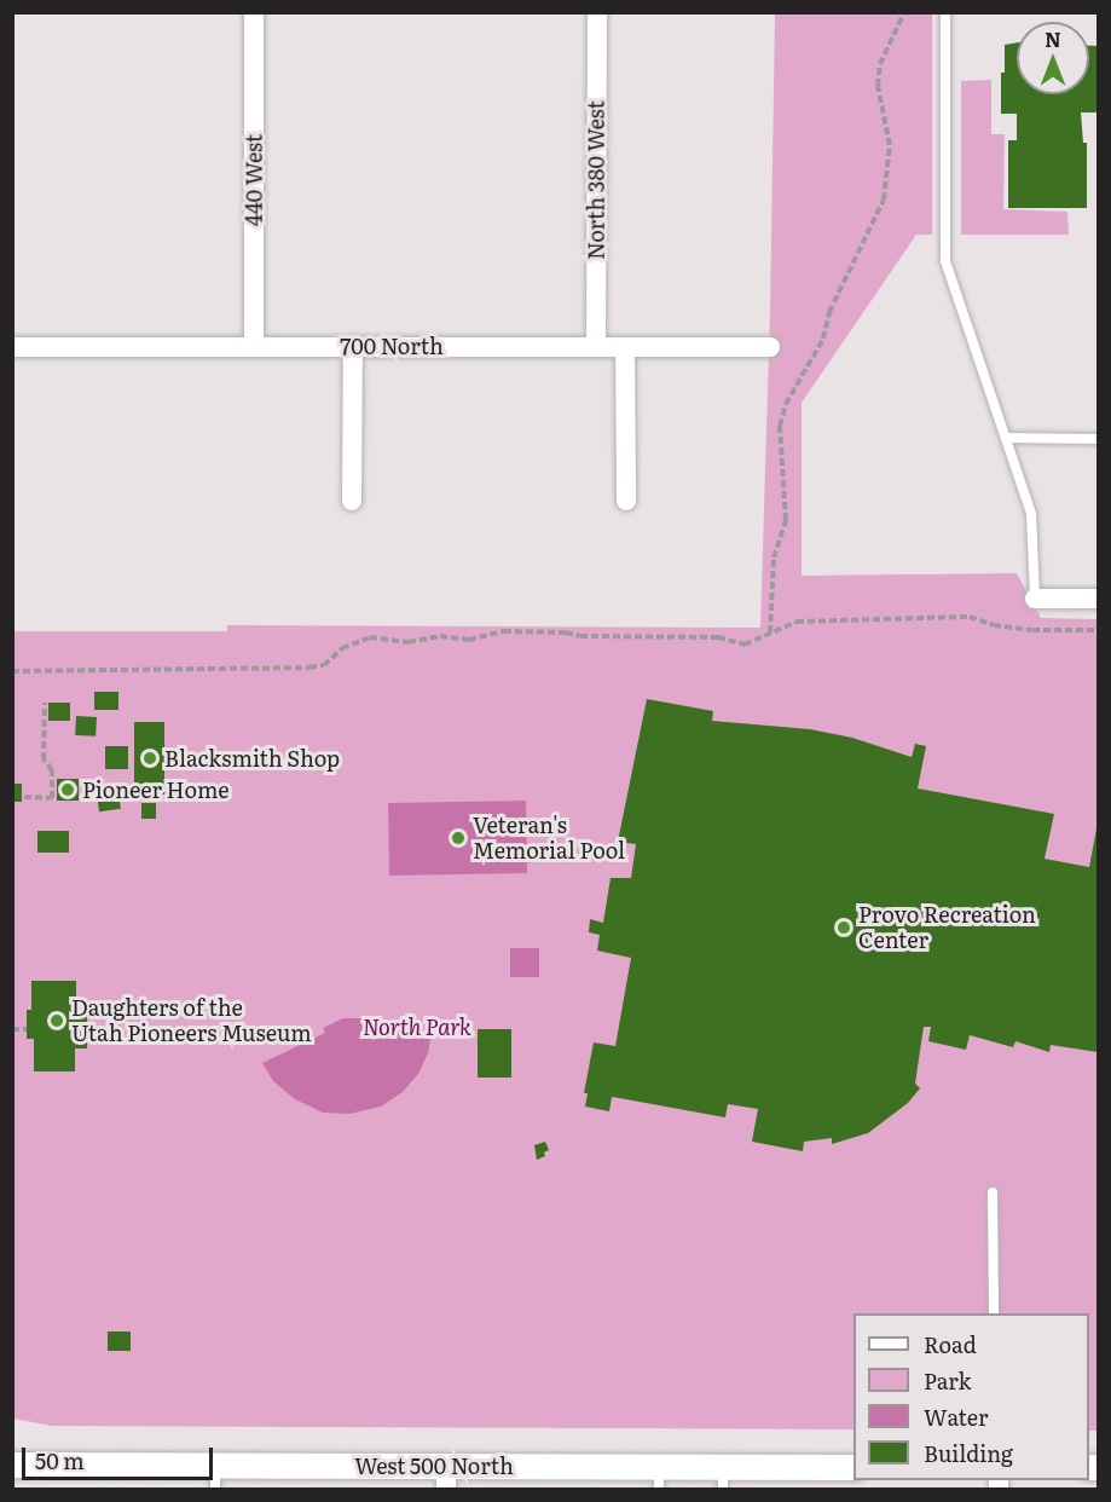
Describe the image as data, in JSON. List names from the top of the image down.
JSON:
{
  "streets": {
    "street": [
      "440 West",
      "North 380 West",
      "700 North",
      "West 500 North"
    ]
  },
  "crossings": [
    ["440 West", "700 North"],
    ["North 380 West", "700 North"]
  ],
  "parks": ["North Park"],
  "places": [
    "Blacksmith Shop",
    "Pioneer Home",
    "Veteran's Memorial Pool",
    "Provo Recreation Center",
    "Daughters of the Utah Pioneers Museum"
  ],
  "legend": [
    "Road",
    "Park",
    "Water",
    "Building"
  ],
  "scale_bar": "50 m",
  "north": "top"
}
